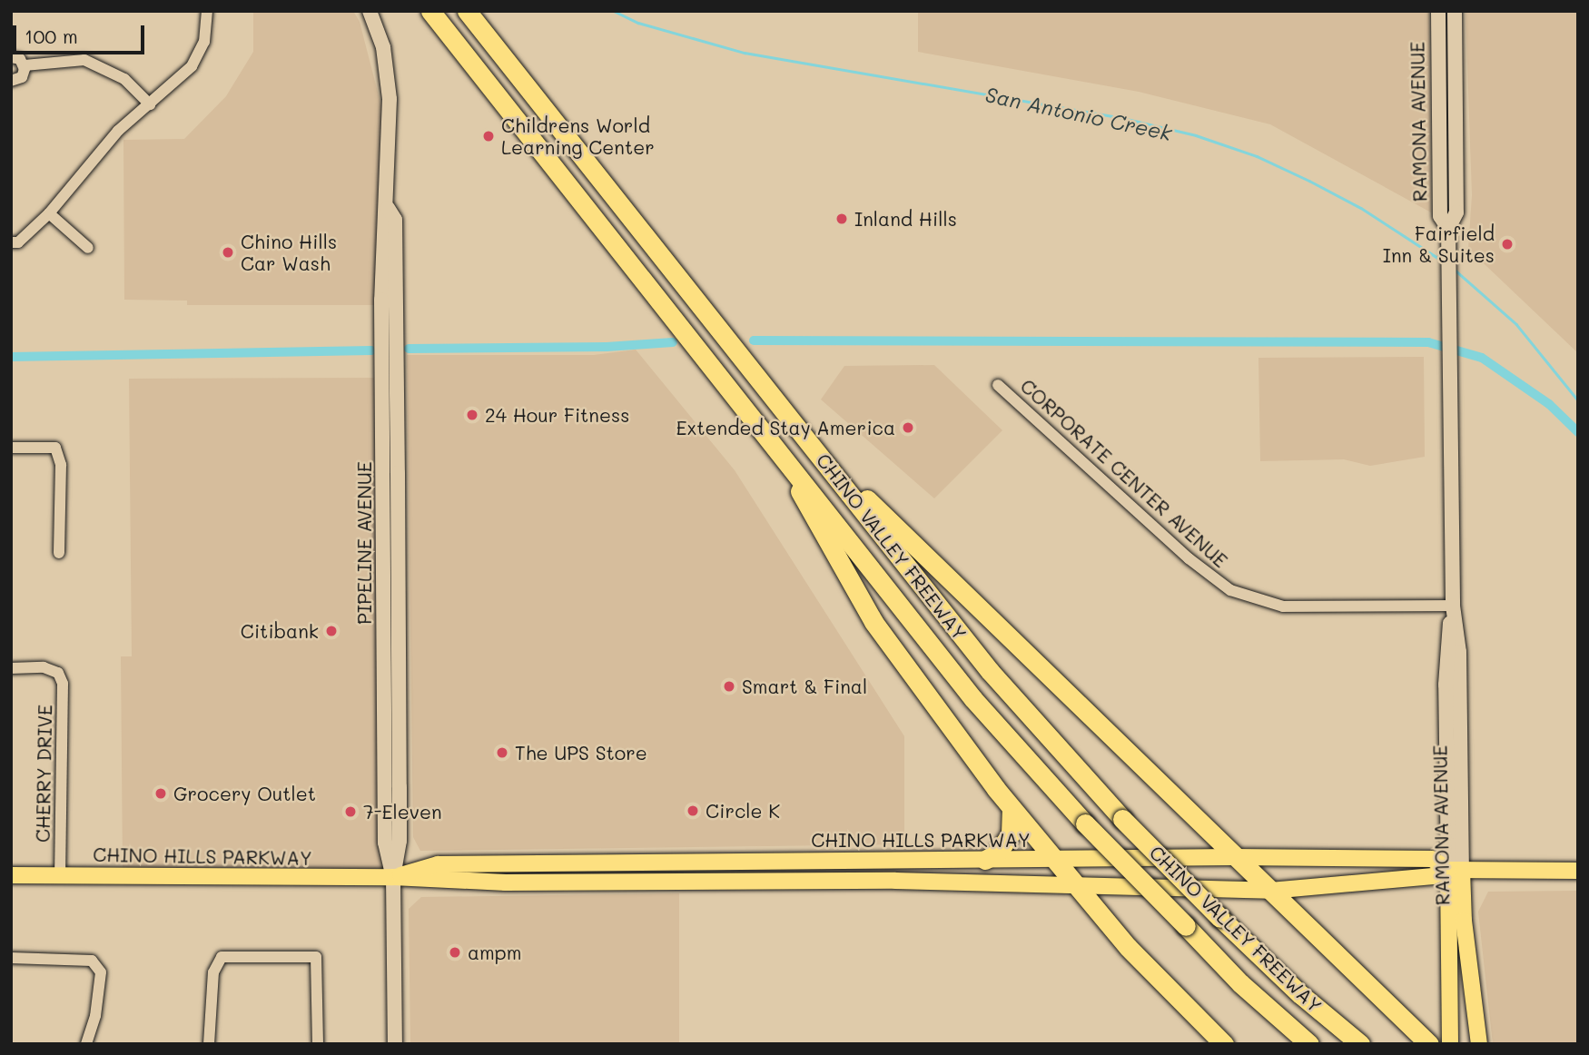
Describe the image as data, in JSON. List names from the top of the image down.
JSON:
{
  "streets": {
    "highway": ["CHINO VALLEY FREEWAY"],
    "main road": ["RAMONA AVENUE", "PIPELINE AVENUE", "CHINO HILLS PARKWAY"],
    "street": ["CORPORATE CENTER AVENUE", "CHERRY DRIVE"]
  },
  "crossings": [
    ["RAMONA AVENUE", "CORPORATE CENTER AVENUE"],
    ["RAMONA AVENUE", "CHINO HILLS PARKWAY"],
    ["PIPELINE AVENUE", "CHINO HILLS PARKWAY"],
    ["CHERRY DRIVE", "CHINO HILLS PARKWAY"]
  ],
  "water": ["San Antonio Creek"],
  "places": [
    "Childrens World Learning Center",
    "Inland Hills",
    "Fairfield Inn & Suites",
    "Chino Hills Car Wash",
    "24 Hour Fitness",
    "Extended Stay America",
    "Citibank",
    "Smart & Final",
    "The UPS Store",
    "Grocery Outlet",
    "Circle K",
    "7-Eleven",
    "ampm"
  ],
  "scale_bar": "100 m"
}
